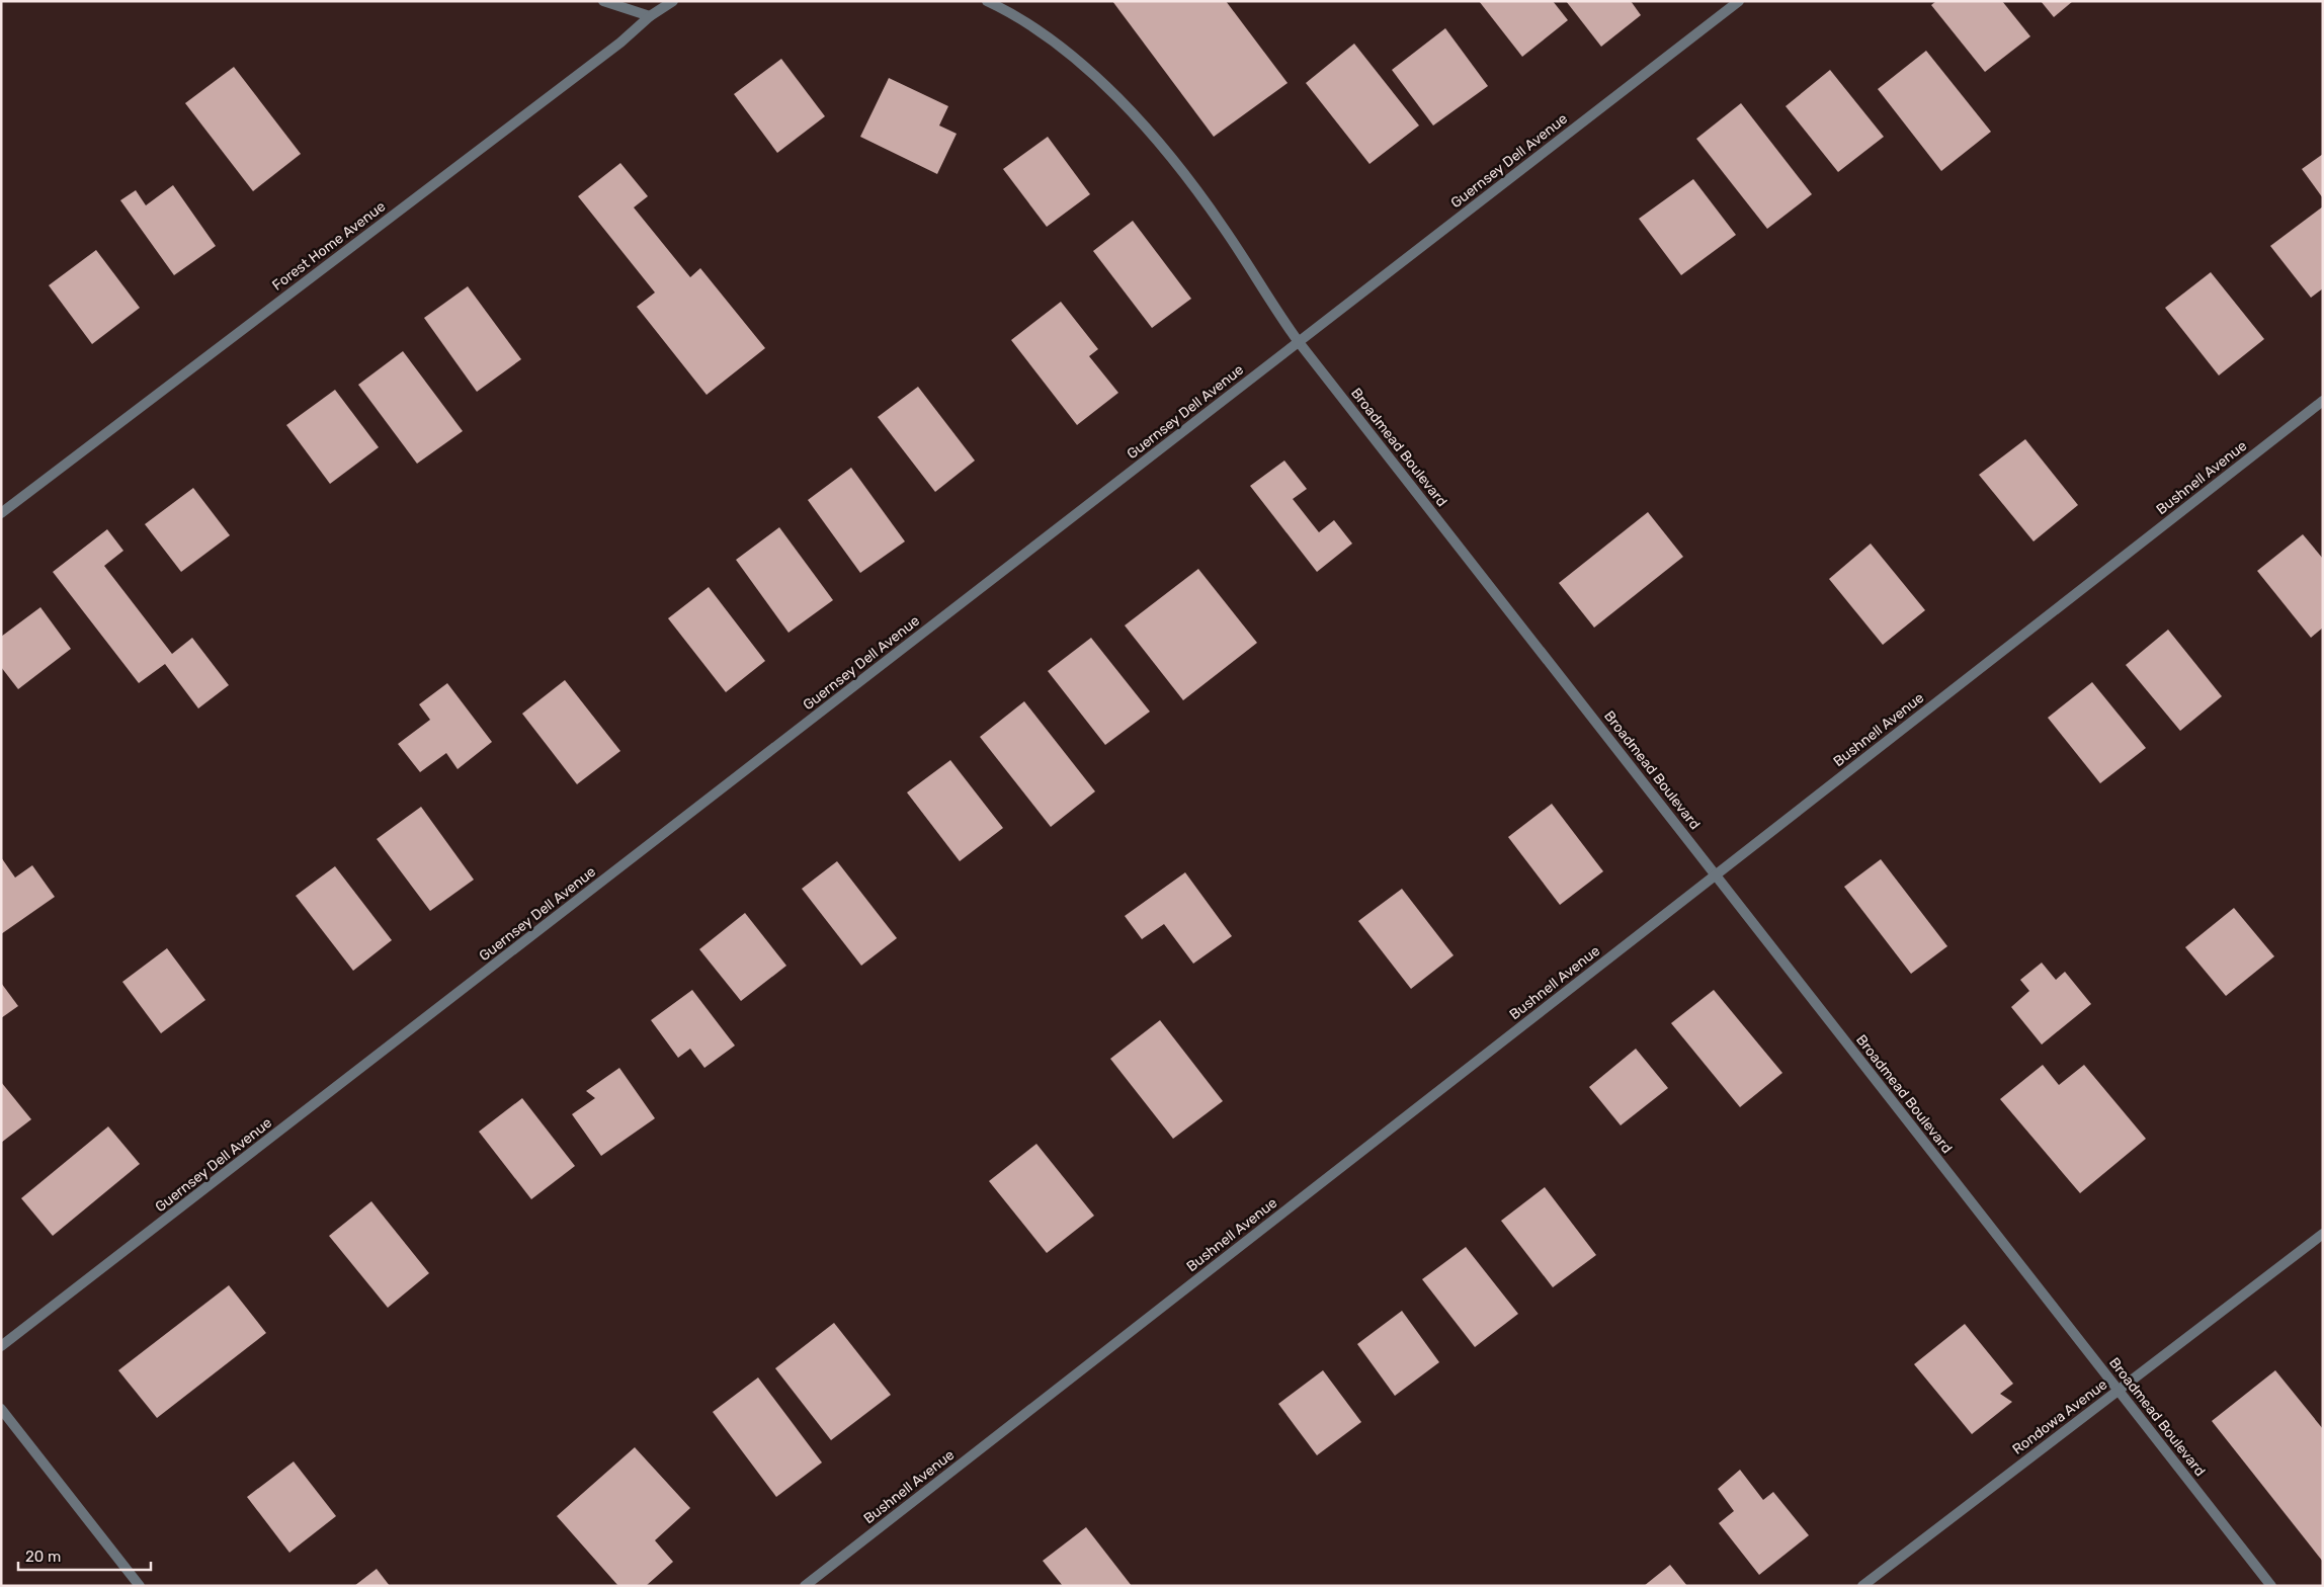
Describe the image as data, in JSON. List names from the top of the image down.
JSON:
{
  "streets": {
    "street": [
      "Guernsey Dell Avenue",
      "Forest Home Avenue",
      "Broadmead Boulevard",
      "Bushnell Avenue",
      "Rondowa Avenue"
    ]
  },
  "crossings": [
    ["Guernsey Dell Avenue", "Broadmead Boulevard"],
    ["Broadmead Boulevard", "Bushnell Avenue"],
    ["Broadmead Boulevard", "Rondowa Avenue"]
  ],
  "scale_bar": "20 m"
}
